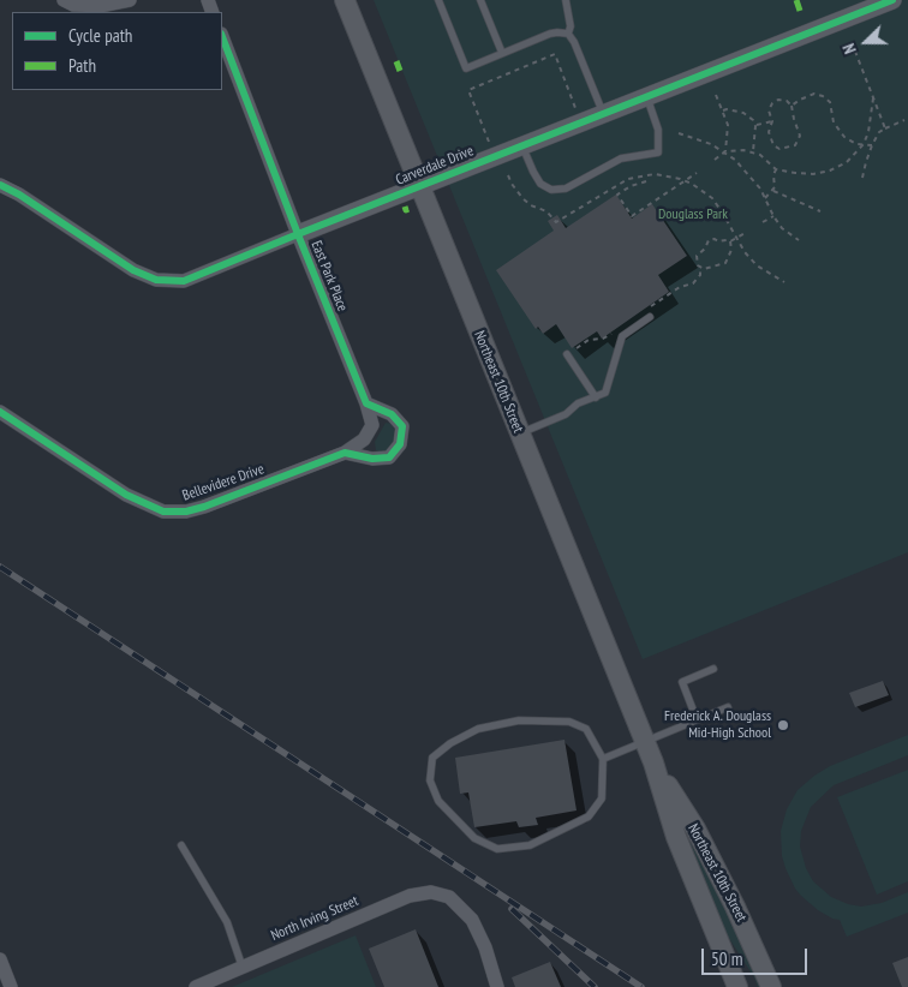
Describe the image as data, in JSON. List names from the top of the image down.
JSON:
{
  "streets": {
    "main road": ["Northeast 10th Street"],
    "street": [
      "Carverdale Drive",
      "East Park Place",
      "Bellevidere Drive",
      "North Irving Street"
    ]
  },
  "crossings": [
    ["Carverdale Drive", "East Park Place"],
    ["Carverdale Drive", "Northeast 10th Street"],
    ["East Park Place", "Bellevidere Drive"]
  ],
  "parks": ["Douglass Park"],
  "places": ["Frederick A. Douglass Mid-High School"],
  "legend": ["Cycle path", "Path"],
  "scale_bar": "50 m",
  "north": "left"
}
